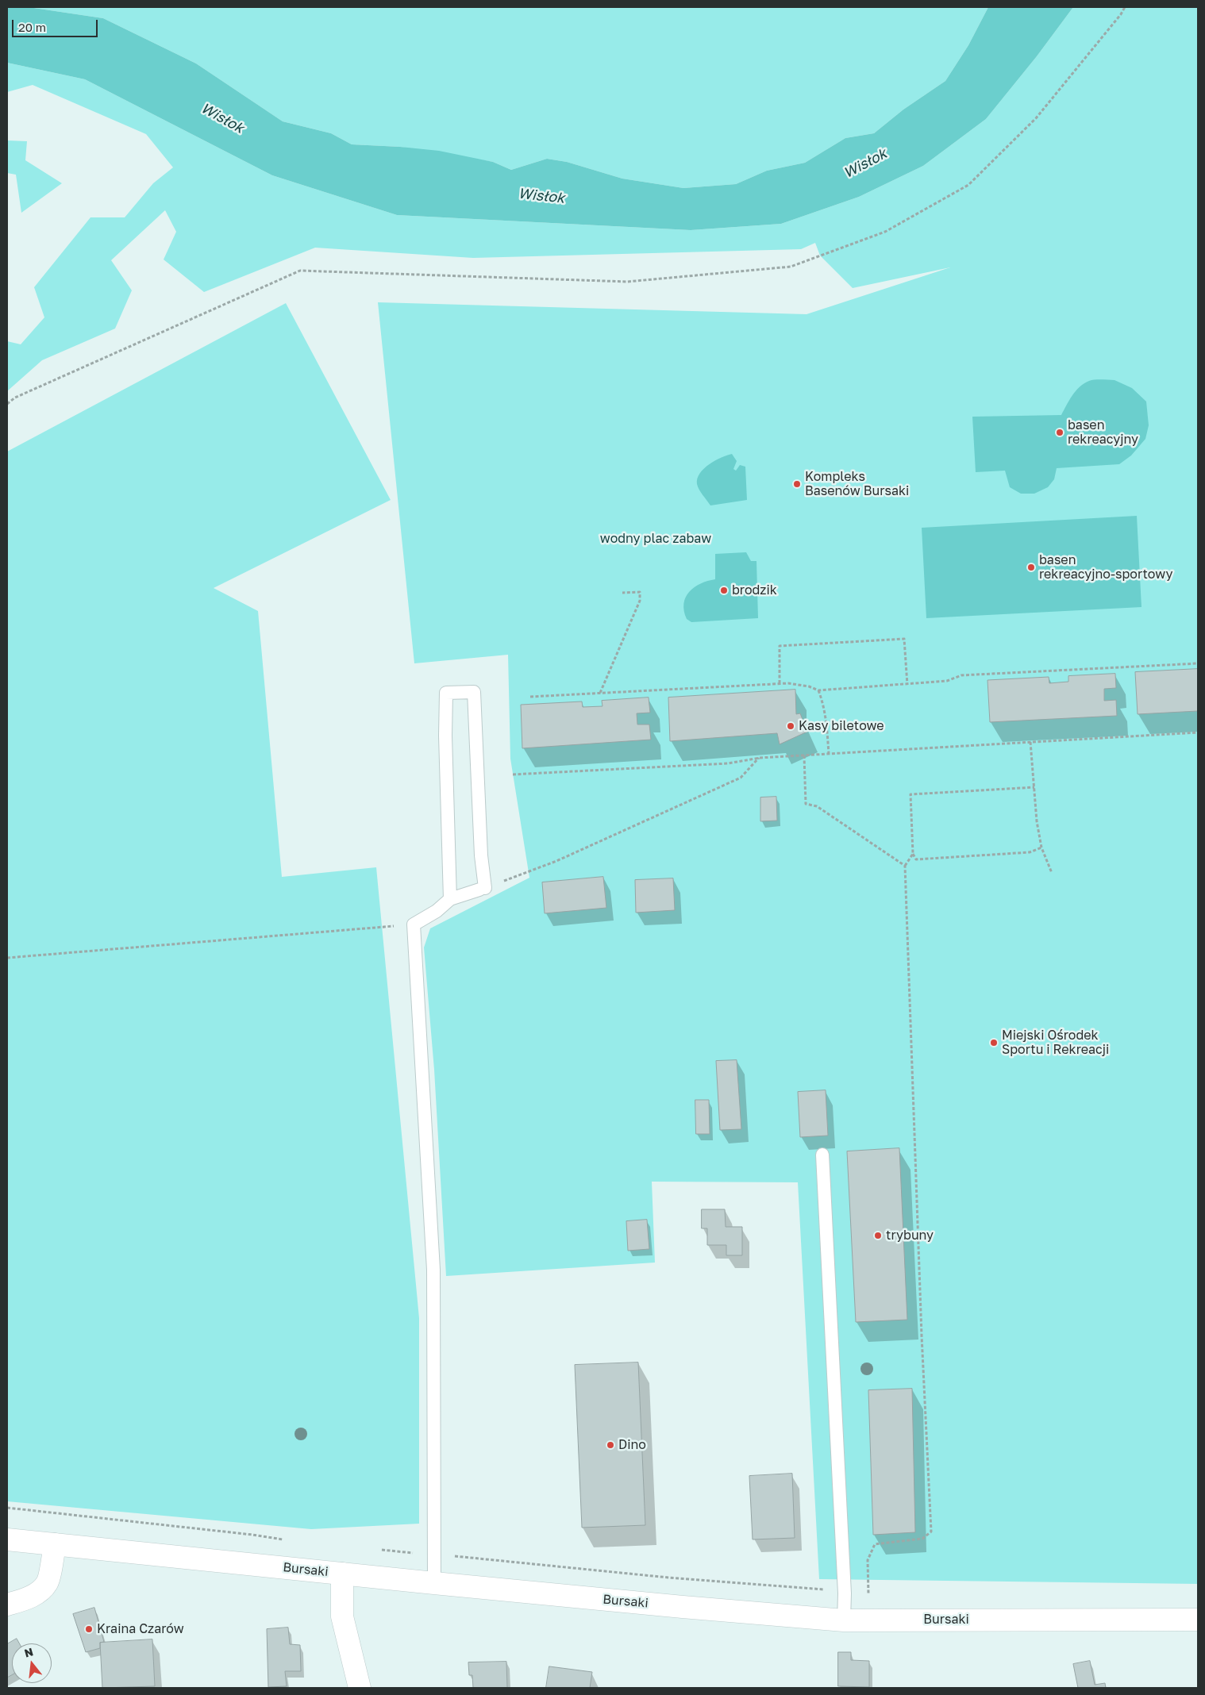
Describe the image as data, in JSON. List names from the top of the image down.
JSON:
{
  "streets": {
    "street": ["Bursaki"]
  },
  "water": ["Wisłok"],
  "parks": ["wodny plac zabaw"],
  "places": [
    "basen rekreacyjny",
    "Kompleks Basenów Bursaki",
    "basen rekreacyjno-sportowy",
    "brodzik",
    "Kasy biletowe",
    "Miejski Ośrodek Sportu i Rekreacji",
    "trybuny",
    "Dino",
    "Kraina Czarów"
  ],
  "scale_bar": "20 m",
  "north": "top"
}
